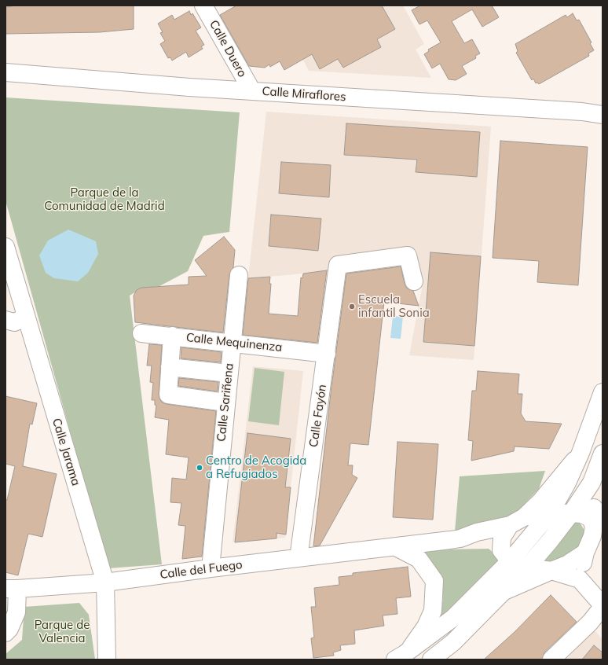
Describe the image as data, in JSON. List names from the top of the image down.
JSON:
{
  "streets": {
    "street": [
      "Calle Duero",
      "Calle Miraflores",
      "Calle Mequinenza",
      "Calle Sariñena",
      "Calle Fayón",
      "Calle Jarama",
      "Calle del Fuego"
    ]
  },
  "crossings": [
    ["Calle Duero", "Calle Miraflores"],
    ["Calle Mequinenza", "Calle Sariñena"],
    ["Calle Mequinenza", "Calle Fayón"],
    ["Calle Sariñena", "Calle del Fuego"],
    ["Calle Fayón", "Calle del Fuego"],
    ["Calle Jarama", "Calle del Fuego"]
  ],
  "parks": ["Parque de la Comunidad de Madrid", "Parque de Valencia"],
  "places": ["Escuela infantil Sonia", "Centro de Acogida a Refugiados"]
}
